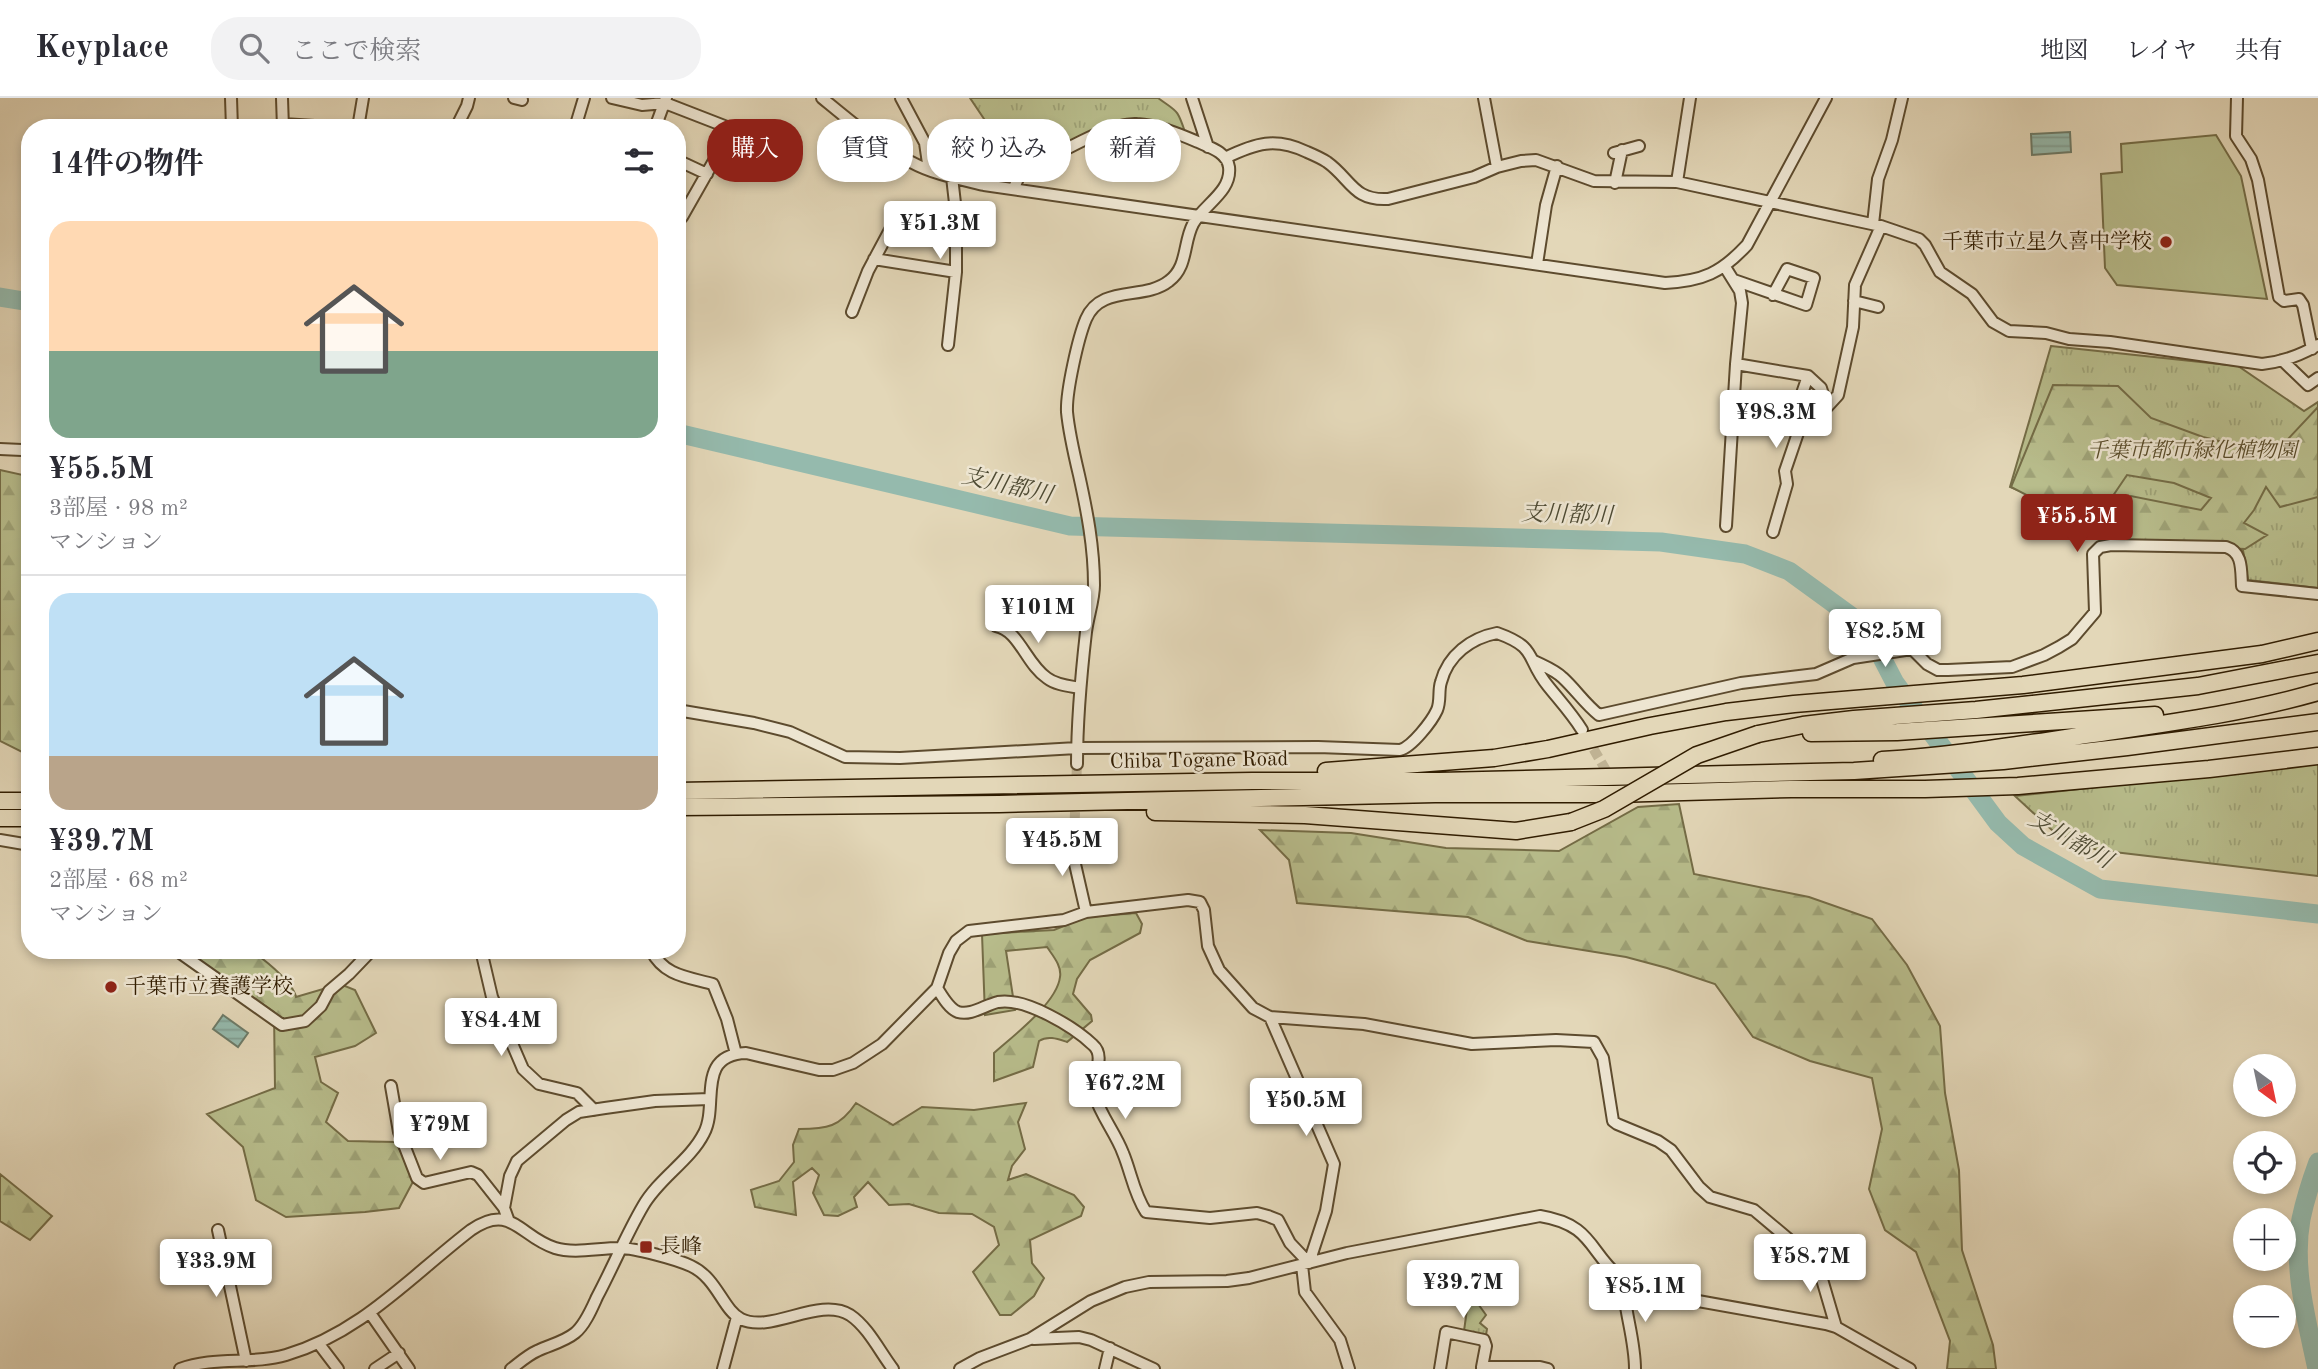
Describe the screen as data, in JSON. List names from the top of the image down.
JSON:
{
  "streets": {
    "highway": ["Chiba Tōgane Road"]
  },
  "water": ["支川都川"],
  "parks": ["千葉市都市緑化植物園"],
  "places": {
    "other": ["千葉市立星久喜中学校", "千葉市立養護学校"],
    "transit": ["長峰"]
  },
  "north": "bottom right",
  "page": {
    "header": "Keyplace",
    "search": "ここで検索",
    "nav": ["地図", "レイヤ", "共有"],
    "chip": [
      "購入",
      "賃貸",
      "絞り込み",
      "新着"
    ],
    "heading": "14件の物件",
    "price": [
      "¥51.3M",
      "¥98.3M",
      "¥55.5M",
      "¥101M",
      "¥82.5M",
      "¥45.5M",
      "¥84.4M",
      "¥67.2M",
      "¥50.5M",
      "¥79M",
      "¥58.7M",
      "¥33.9M",
      "¥39.7M",
      "¥85.1M"
    ],
    "list": [
      {
        "name": "¥55.5M",
        "note": "3部屋 · 98 m² · マンション"
      },
      {
        "name": "¥39.7M",
        "note": "2部屋 · 68 m² · マンション"
      }
    ],
    "map_buttons": ["+", "−"]
  }
}
